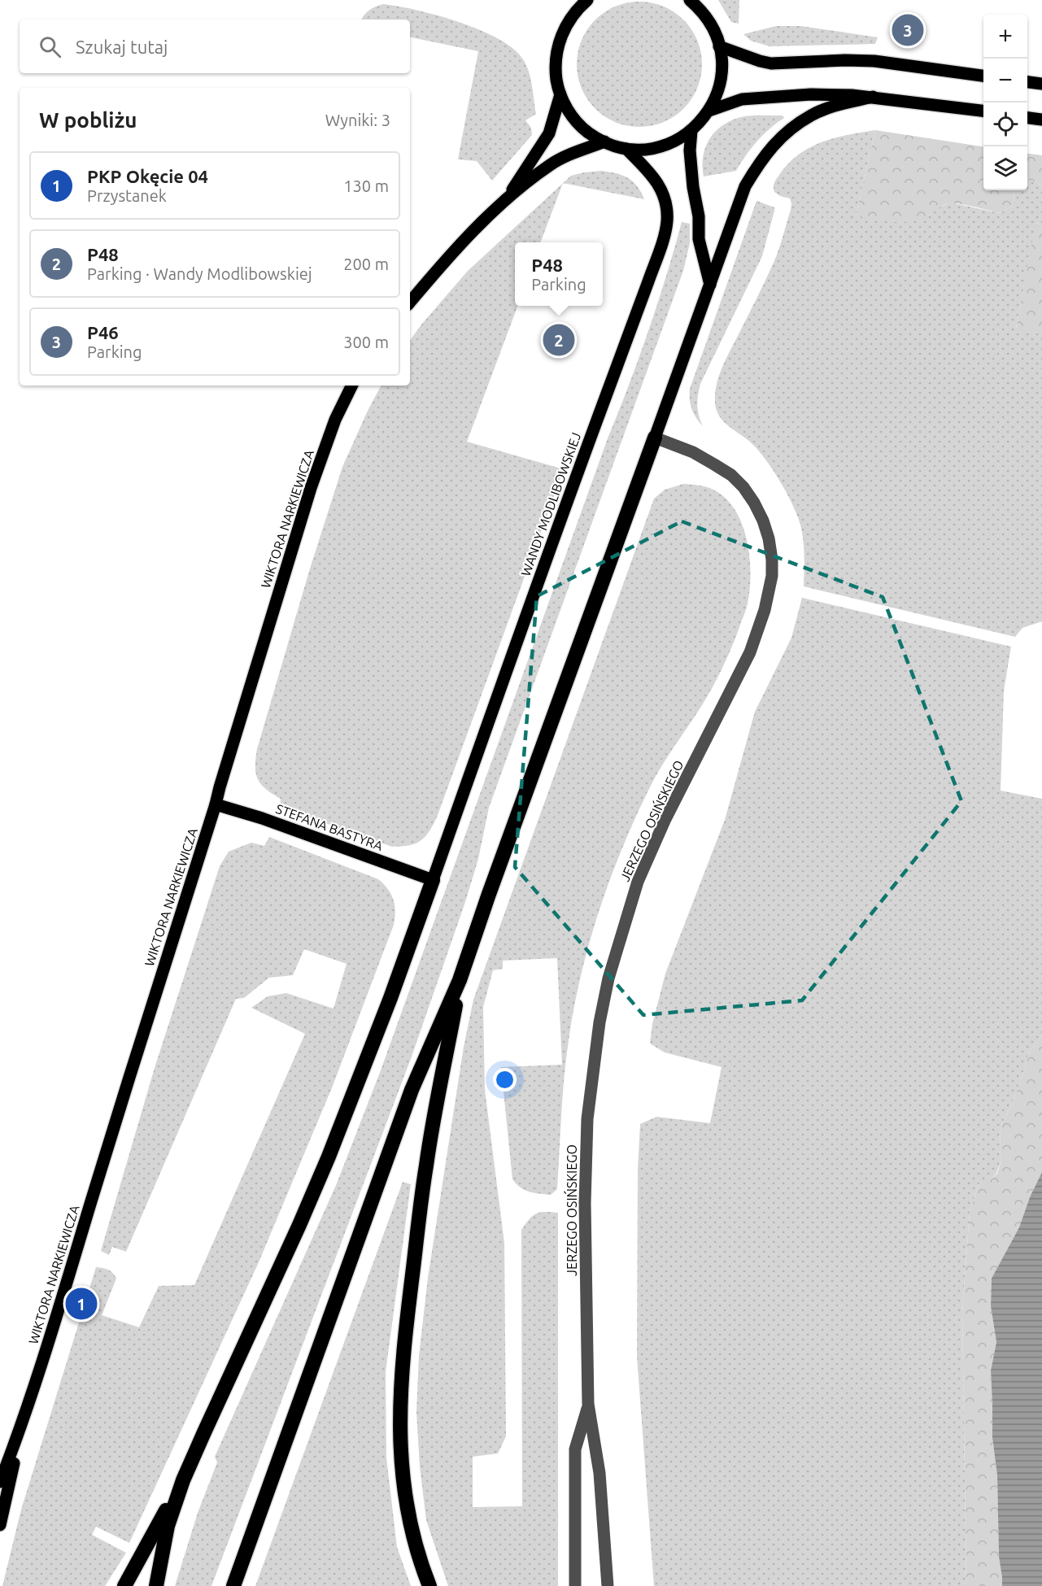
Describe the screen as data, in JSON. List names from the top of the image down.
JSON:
{
  "streets": {
    "main road": ["WANDY MODLIBOWSKIEJ", "WIKTORA NARKIEWICZA", "STEFANA BASTYRA"],
    "street": ["JERZEGO OSIŃSKIEGO"]
  },
  "crossings": [
    ["WANDY MODLIBOWSKIEJ", "STEFANA BASTYRA"],
    ["WIKTORA NARKIEWICZA", "STEFANA BASTYRA"]
  ],
  "page": {
    "pins": ["3", "2", "1"],
    "map_buttons": ["+", "−"],
    "search": "Szukaj tutaj",
    "heading": ["W pobliżu", "Wyniki: 3"],
    "list": [
      {
        "mark": "1",
        "name": "PKP Okęcie 04",
        "note": "Przystanek",
        "value": "130 m"
      },
      {
        "mark": "2",
        "name": "P48",
        "note": "Parking · Wandy Modlibowskiej",
        "value": "200 m"
      },
      {
        "mark": "3",
        "name": "P46",
        "note": "Parking",
        "value": "300 m"
      }
    ],
    "popup": ["P48", "Parking"]
  }
}
